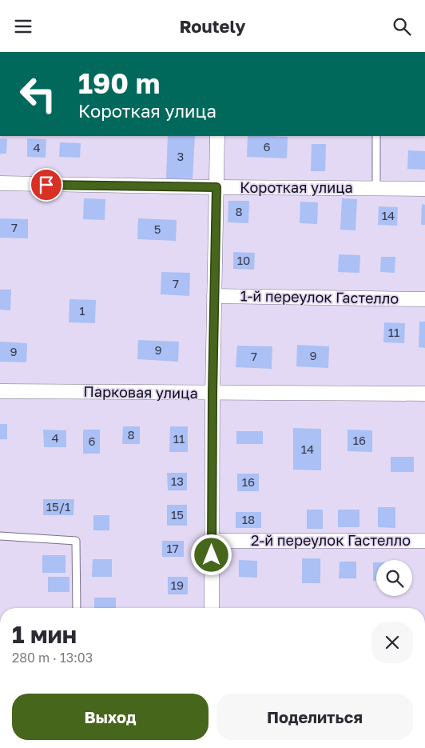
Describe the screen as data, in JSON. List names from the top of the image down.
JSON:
{
  "streets": {
    "street": [
      "Короткая улица",
      "1-й переулок Гастелло",
      "Парковая улица",
      "2-й переулок Гастелло"
    ]
  },
  "house_numbers": [
    "6",
    "4",
    "3",
    "8",
    "14",
    "7",
    "5",
    "10",
    "7",
    "1",
    "11",
    "9",
    "9",
    "9",
    "7",
    "8",
    "4",
    "11",
    "16",
    "6",
    "14",
    "13",
    "16",
    "15/1",
    "15",
    "18",
    "17",
    "19"
  ],
  "page": {
    "header": "Routely",
    "turn": ["190 m", "Короткая улица"],
    "heading": ["1 мин", "280 m · 13:03"],
    "buttons": ["Выход", "Поделиться"]
  }
}
